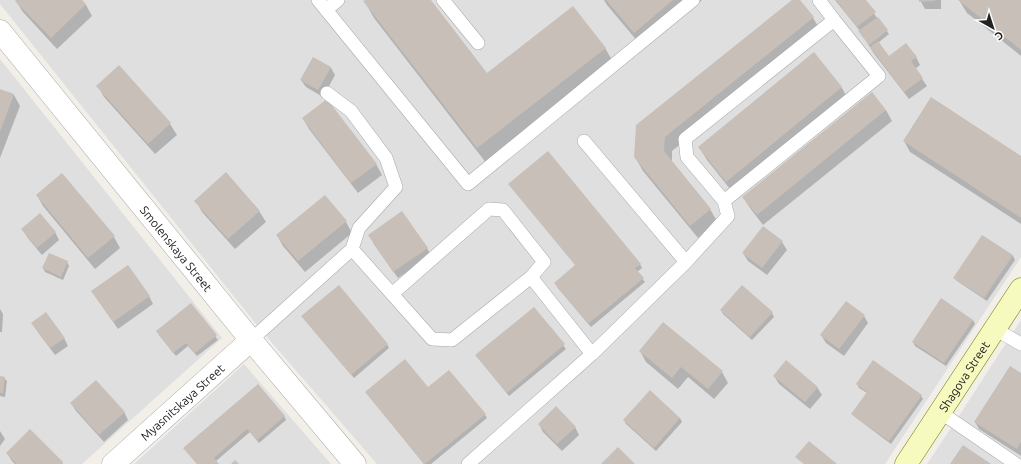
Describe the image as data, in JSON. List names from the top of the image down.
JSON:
{
  "streets": {
    "main road": ["Shagova Street"],
    "street": ["Smolenskaya Street", "Myasnitskaya Street"]
  },
  "crossings": [
    ["Smolenskaya Street", "Myasnitskaya Street"]
  ],
  "north": "bottom right"
}
